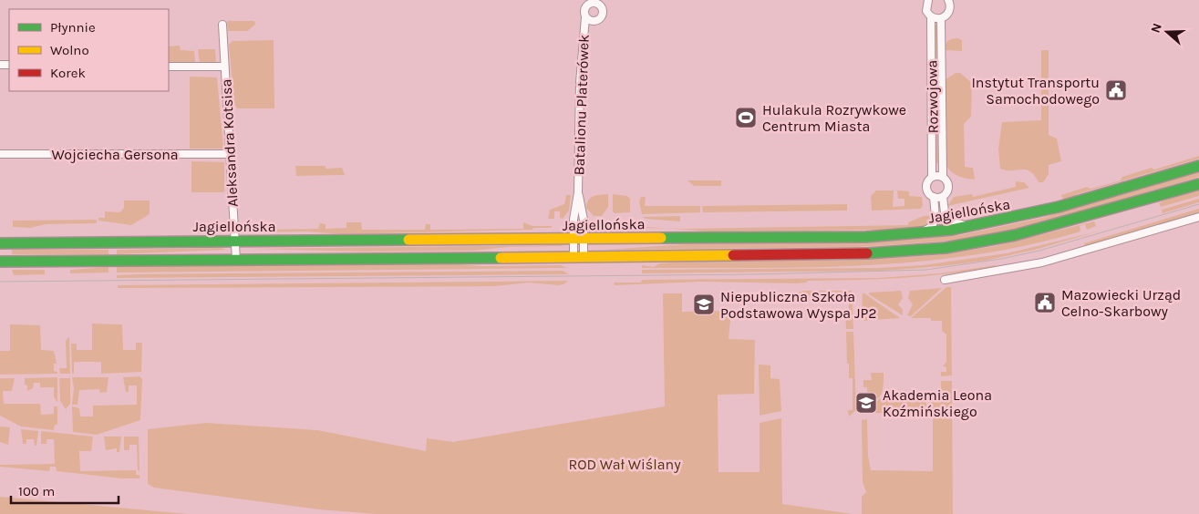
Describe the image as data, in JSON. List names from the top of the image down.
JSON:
{
  "streets": {
    "main road": ["Jagiellońska"],
    "street": [
      "Rozwojowa",
      "Batalionu Platerówek",
      "Aleksandra Kotsisa",
      "Wojciecha Gersona"
    ]
  },
  "crossings": [
    ["Rozwojowa", "Jagiellońska"],
    ["Batalionu Platerówek", "Jagiellońska"],
    ["Aleksandra Kotsisa", "Wojciecha Gersona"],
    ["Aleksandra Kotsisa", "Jagiellońska"]
  ],
  "parks": ["ROD Wał Wiślany"],
  "places": {
    "public building": ["Instytut Transportu Samochodowego", "Mazowiecki Urząd Celno-Skarbowy"],
    "sports": ["Hulakula Rozrywkowe Centrum Miasta"],
    "school or university": ["Niepubliczna Szkoła Podstawowa Wyspa JP2", "Akademia Leona Koźmińskiego"]
  },
  "legend": ["Płynnie", "Wolno", "Korek"],
  "scale_bar": "100 m",
  "north": "left"
}
